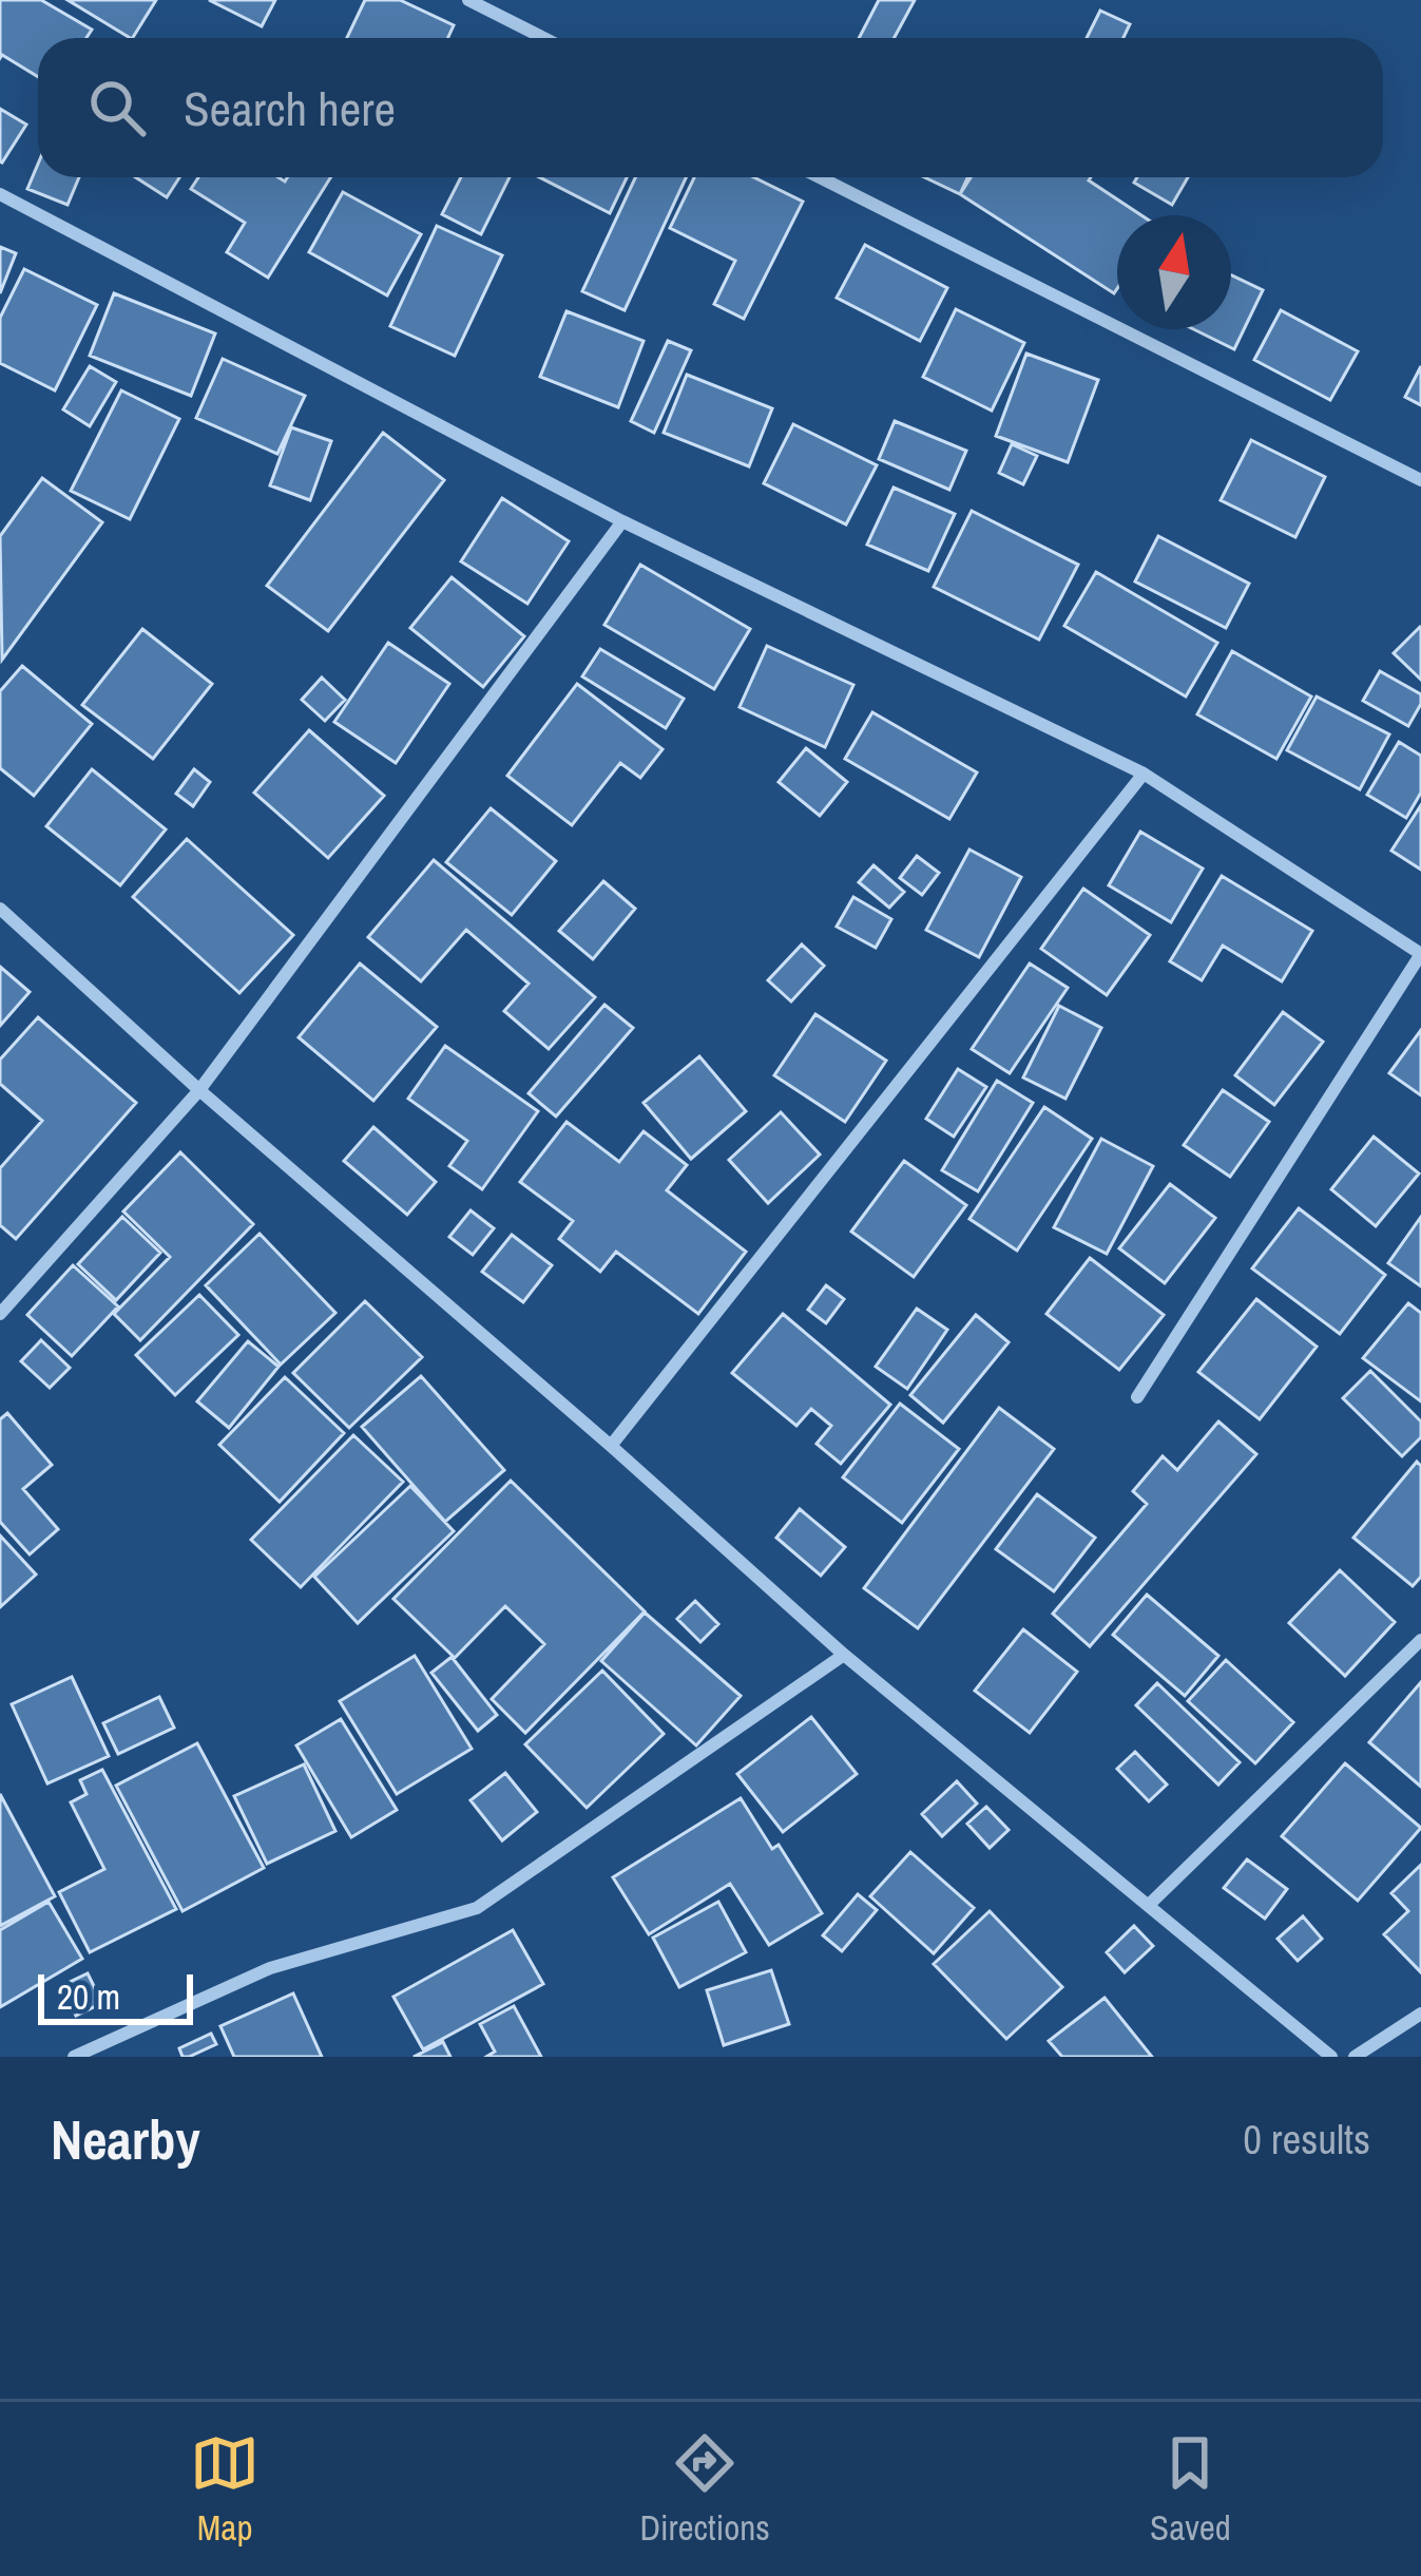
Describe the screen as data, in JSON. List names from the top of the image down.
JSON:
{
  "scale_bar": "20 m",
  "north": "top",
  "page": {
    "search": "Search here",
    "scale": "20 m",
    "heading": ["Nearby", "0 results"],
    "nav": ["Map", "Directions", "Saved"]
  }
}
